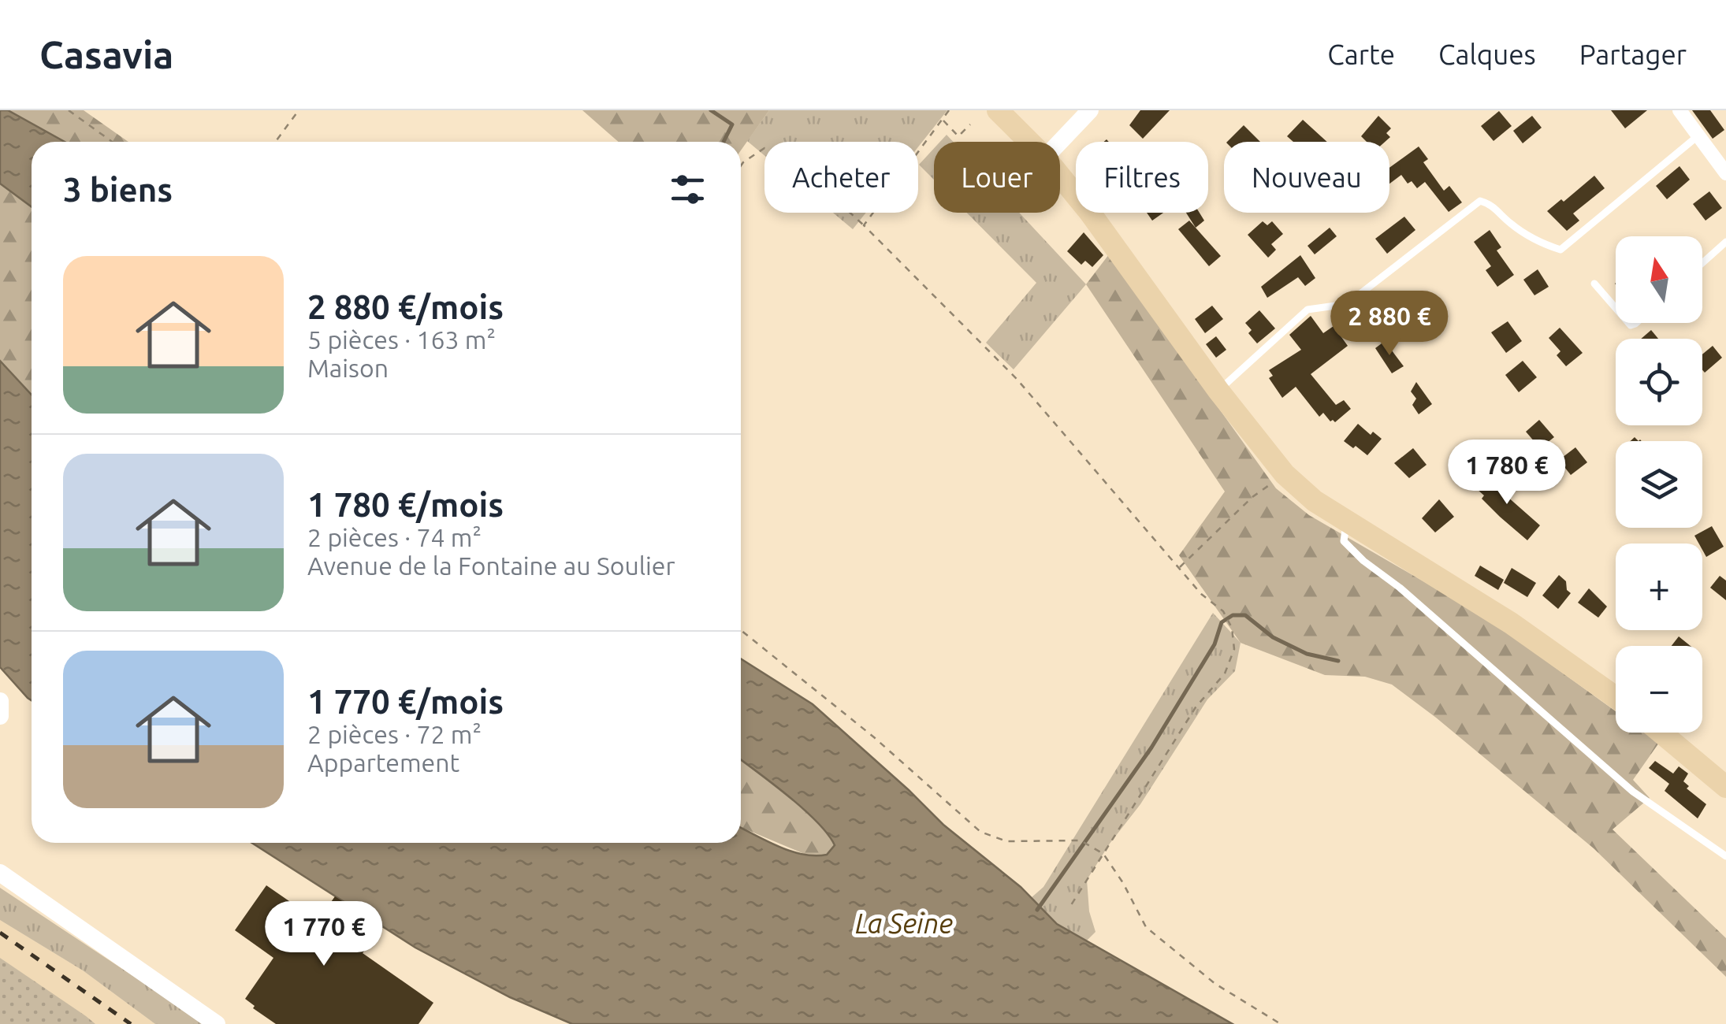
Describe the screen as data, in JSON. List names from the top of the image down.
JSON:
{
  "water": ["La Seine"],
  "north": "top",
  "page": {
    "header": "Casavia",
    "nav": ["Carte", "Calques", "Partager"],
    "chip": [
      "Acheter",
      "Louer",
      "Filtres",
      "Nouveau"
    ],
    "heading": "3 biens",
    "map_buttons": ["+", "−"],
    "list": [
      {
        "name": "2 880 €/mois",
        "note": "5 pièces · 163 m² · Maison"
      },
      {
        "name": "1 780 €/mois",
        "note": "2 pièces · 74 m² · Avenue de la Fontaine au Soulier"
      },
      {
        "name": "1 770 €/mois",
        "note": "2 pièces · 72 m² · Appartement"
      }
    ],
    "price": ["2 880 €", "1 780 €", "1 770 €"]
  }
}
